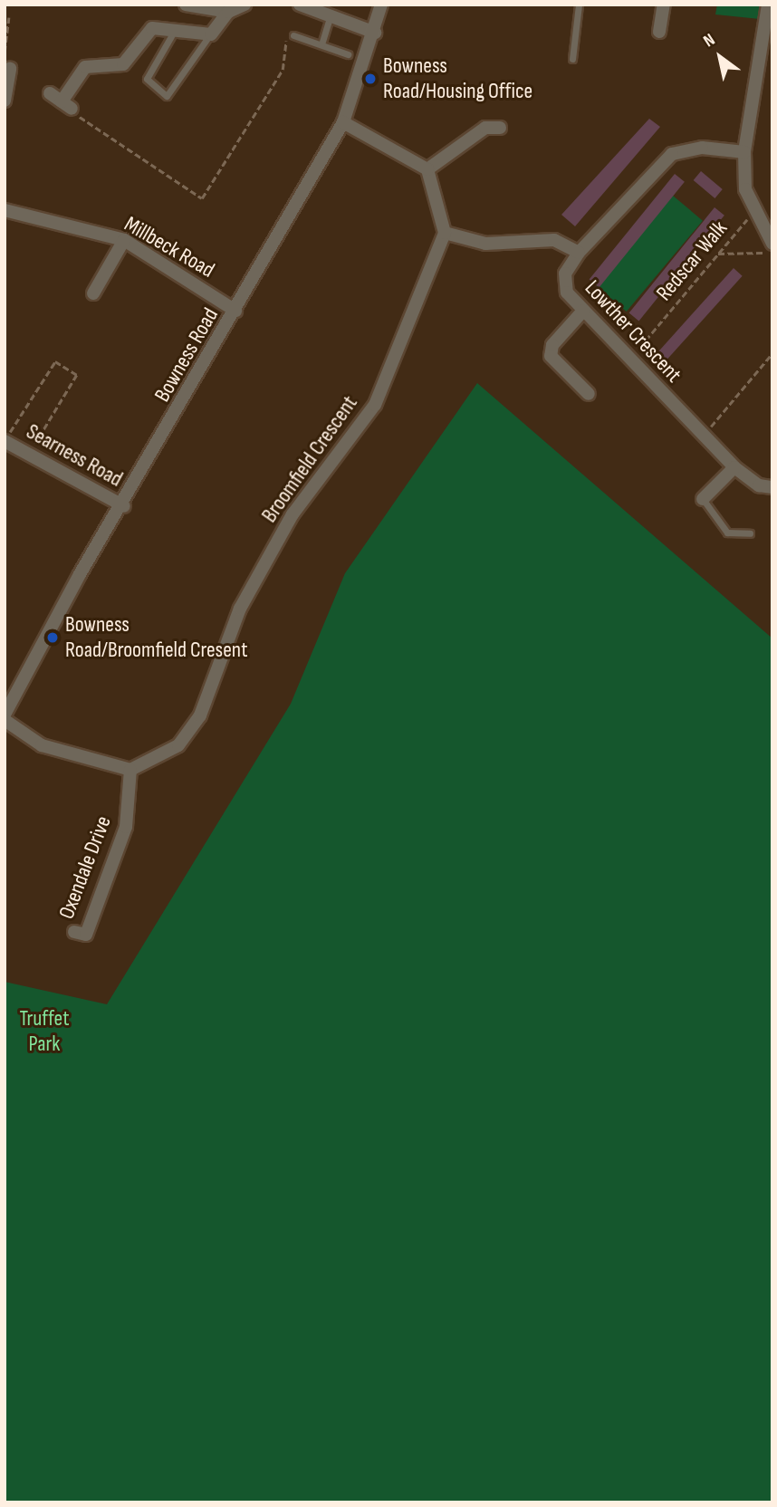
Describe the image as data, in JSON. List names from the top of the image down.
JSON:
{
  "streets": {
    "street": [
      "Millbeck Road",
      "Lowther Crescent",
      "Bowness Road",
      "Searness Road",
      "Broomfield Crescent",
      "Oxendale Drive"
    ],
    "path": ["Redscar Walk"]
  },
  "crossings": [
    ["Millbeck Road", "Bowness Road"],
    ["Redscar Walk", "Lowther Crescent"],
    ["Bowness Road", "Searness Road"],
    ["Broomfield Crescent", "Oxendale Drive"]
  ],
  "parks": ["Truffet Park"],
  "places": ["Bowness Road/Housing Office", "Bowness Road/Broomfield Cresent"],
  "north": "top left"
}
